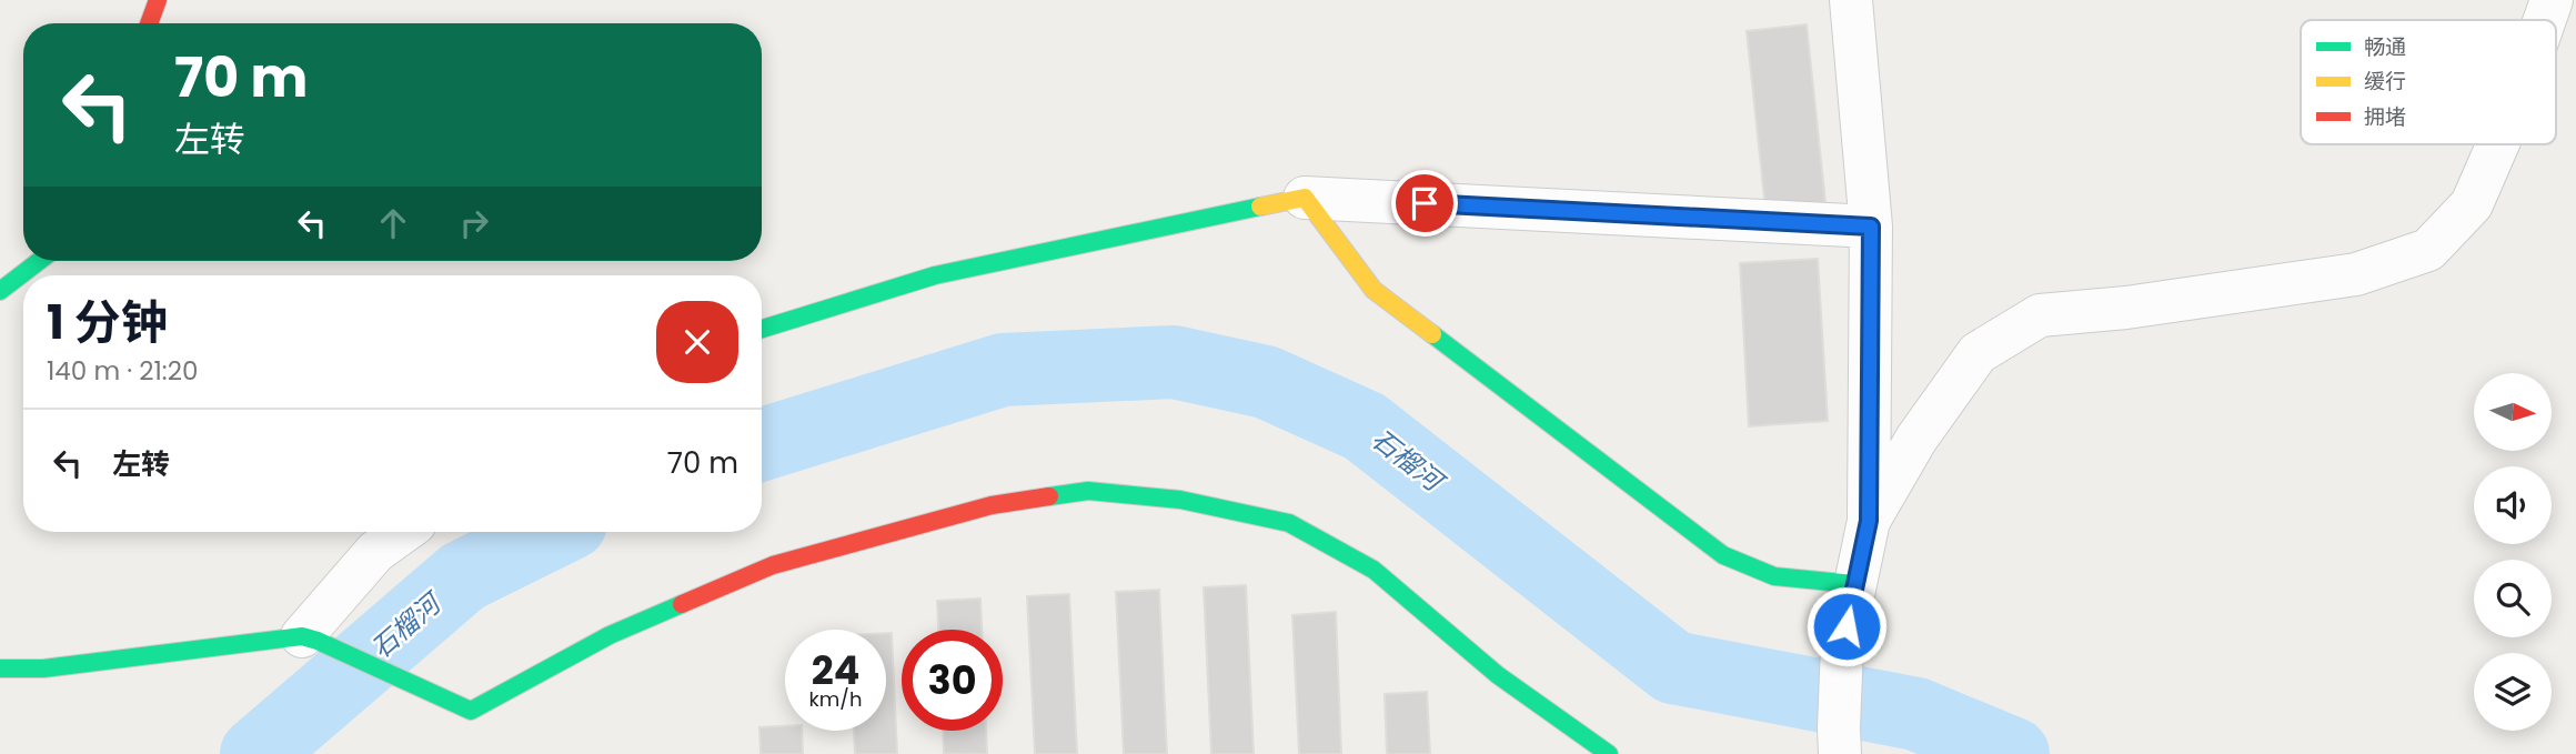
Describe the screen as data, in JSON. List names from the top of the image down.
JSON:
{
  "water": ["石榴河"],
  "legend": ["畅通", "缓行", "拥堵"],
  "north": "right",
  "page": {
    "turn": ["70 m", "左转"],
    "heading": ["1 分钟", "140 m · 21:20"],
    "list": [
      {
        "name": "左转",
        "value": "70 m"
      }
    ],
    "speed": "24 km/h",
    "limit": "30"
  }
}
